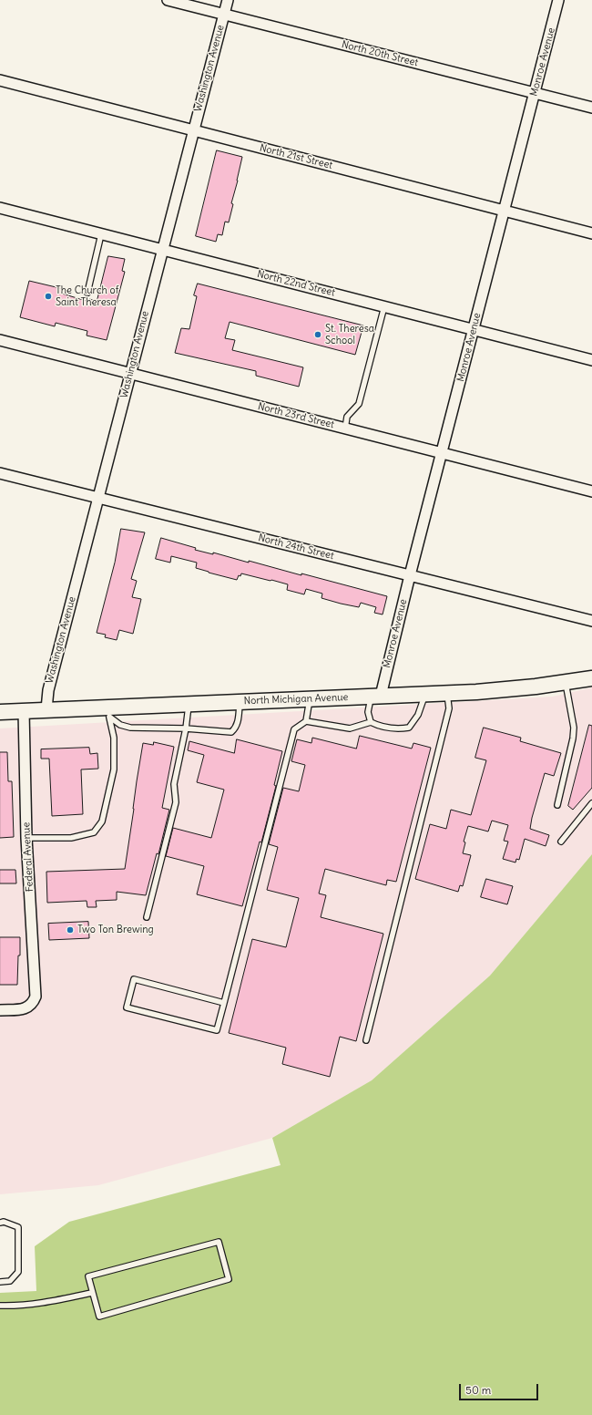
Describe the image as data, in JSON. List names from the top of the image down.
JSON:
{
  "streets": {
    "street": [
      "North 20th Street",
      "Monroe Avenue",
      "Washington Avenue",
      "North 21st Street",
      "North 22nd Street",
      "North 23rd Street",
      "North 24th Street",
      "North Michigan Avenue",
      "Federal Avenue"
    ]
  },
  "crossings": [
    ["North 20th Street", "Monroe Avenue"],
    ["North 20th Street", "Washington Avenue"],
    ["Monroe Avenue", "North 21st Street"],
    ["Monroe Avenue", "North 22nd Street"],
    ["Monroe Avenue", "North 23rd Street"],
    ["Monroe Avenue", "North 24th Street"],
    ["Monroe Avenue", "North Michigan Avenue"],
    ["Washington Avenue", "North 21st Street"],
    ["Washington Avenue", "North 22nd Street"],
    ["Washington Avenue", "North 23rd Street"],
    ["Washington Avenue", "North 24th Street"],
    ["Washington Avenue", "North Michigan Avenue"],
    ["North Michigan Avenue", "Federal Avenue"]
  ],
  "places": ["The Church of Saint Theresa", "St. Theresa School", "Two Ton Brewing"],
  "scale_bar": "50 m"
}
